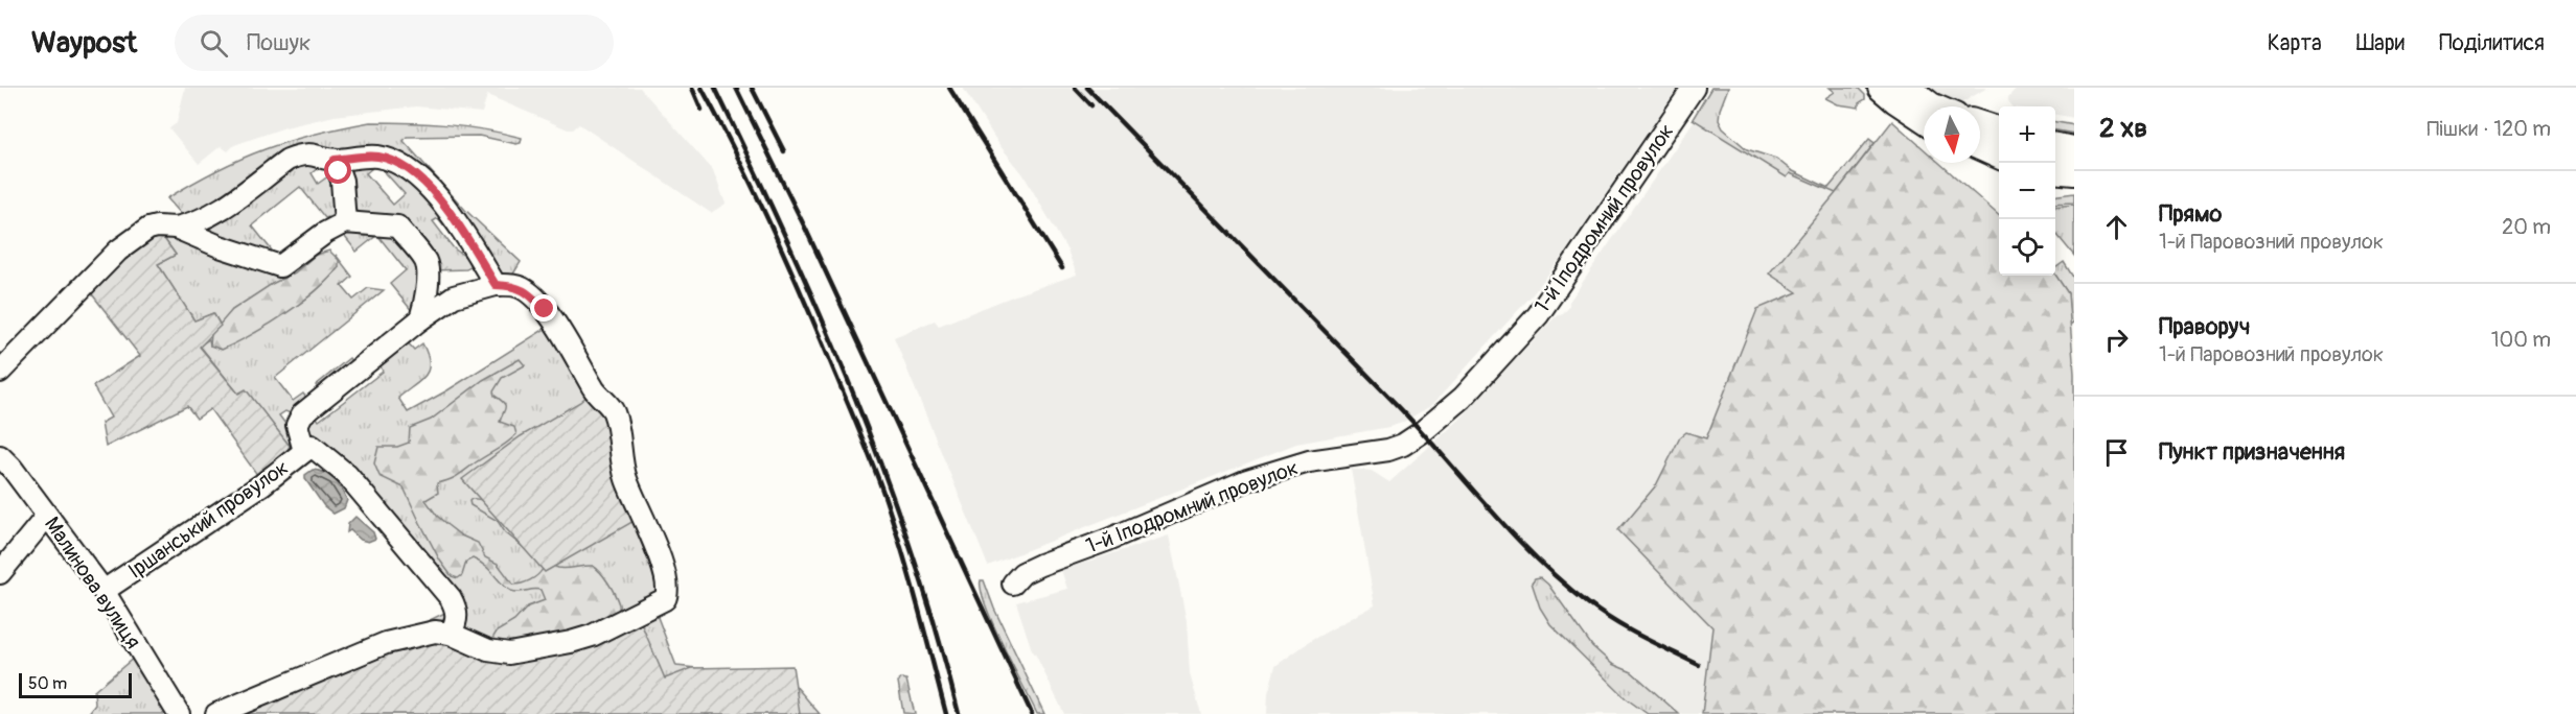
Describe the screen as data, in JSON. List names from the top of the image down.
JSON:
{
  "streets": {
    "street": ["1-й Іподромний провулок", "Іршанський провулок", "Малинова вулиця"]
  },
  "crossings": [
    ["Іршанський провулок", "Малинова вулиця"]
  ],
  "scale_bar": "50 m",
  "north": "bottom",
  "page": {
    "header": "Waypost",
    "search": "Пошук",
    "nav": ["Карта", "Шари", "Поділитися"],
    "heading": ["2 хв", "Пішки · 120 m"],
    "map_buttons": ["+", "−"],
    "list": [
      ["Прямо", "1-й Паровозний провулок", "20 m"],
      ["Праворуч", "1-й Паровозний провулок", "100 m"],
      "Пункт призначення"
    ],
    "scale": "50 m"
  }
}
